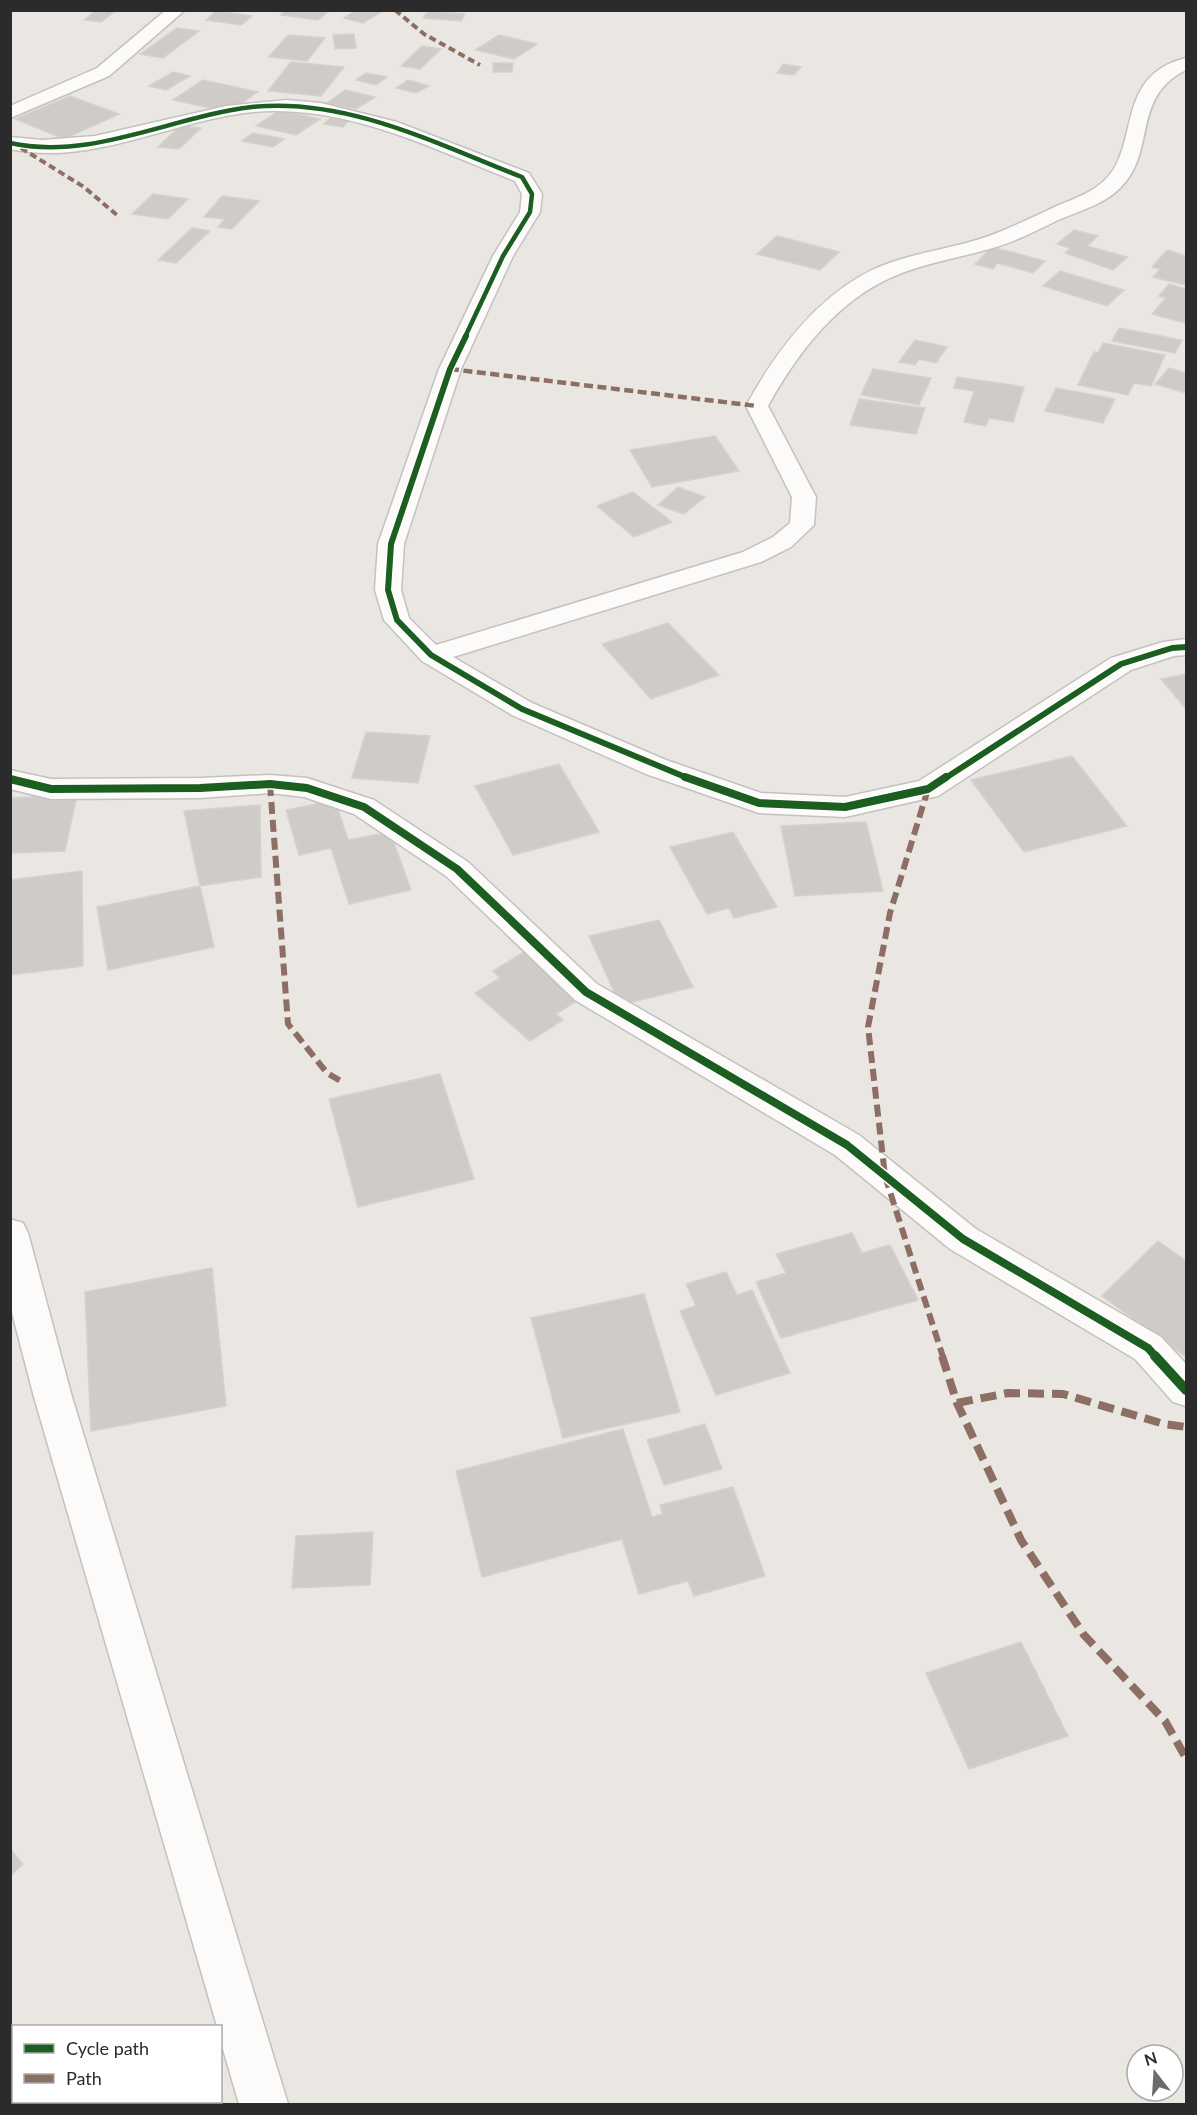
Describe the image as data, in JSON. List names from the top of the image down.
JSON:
{
  "legend": ["Cycle path", "Path"],
  "north": "top"
}
